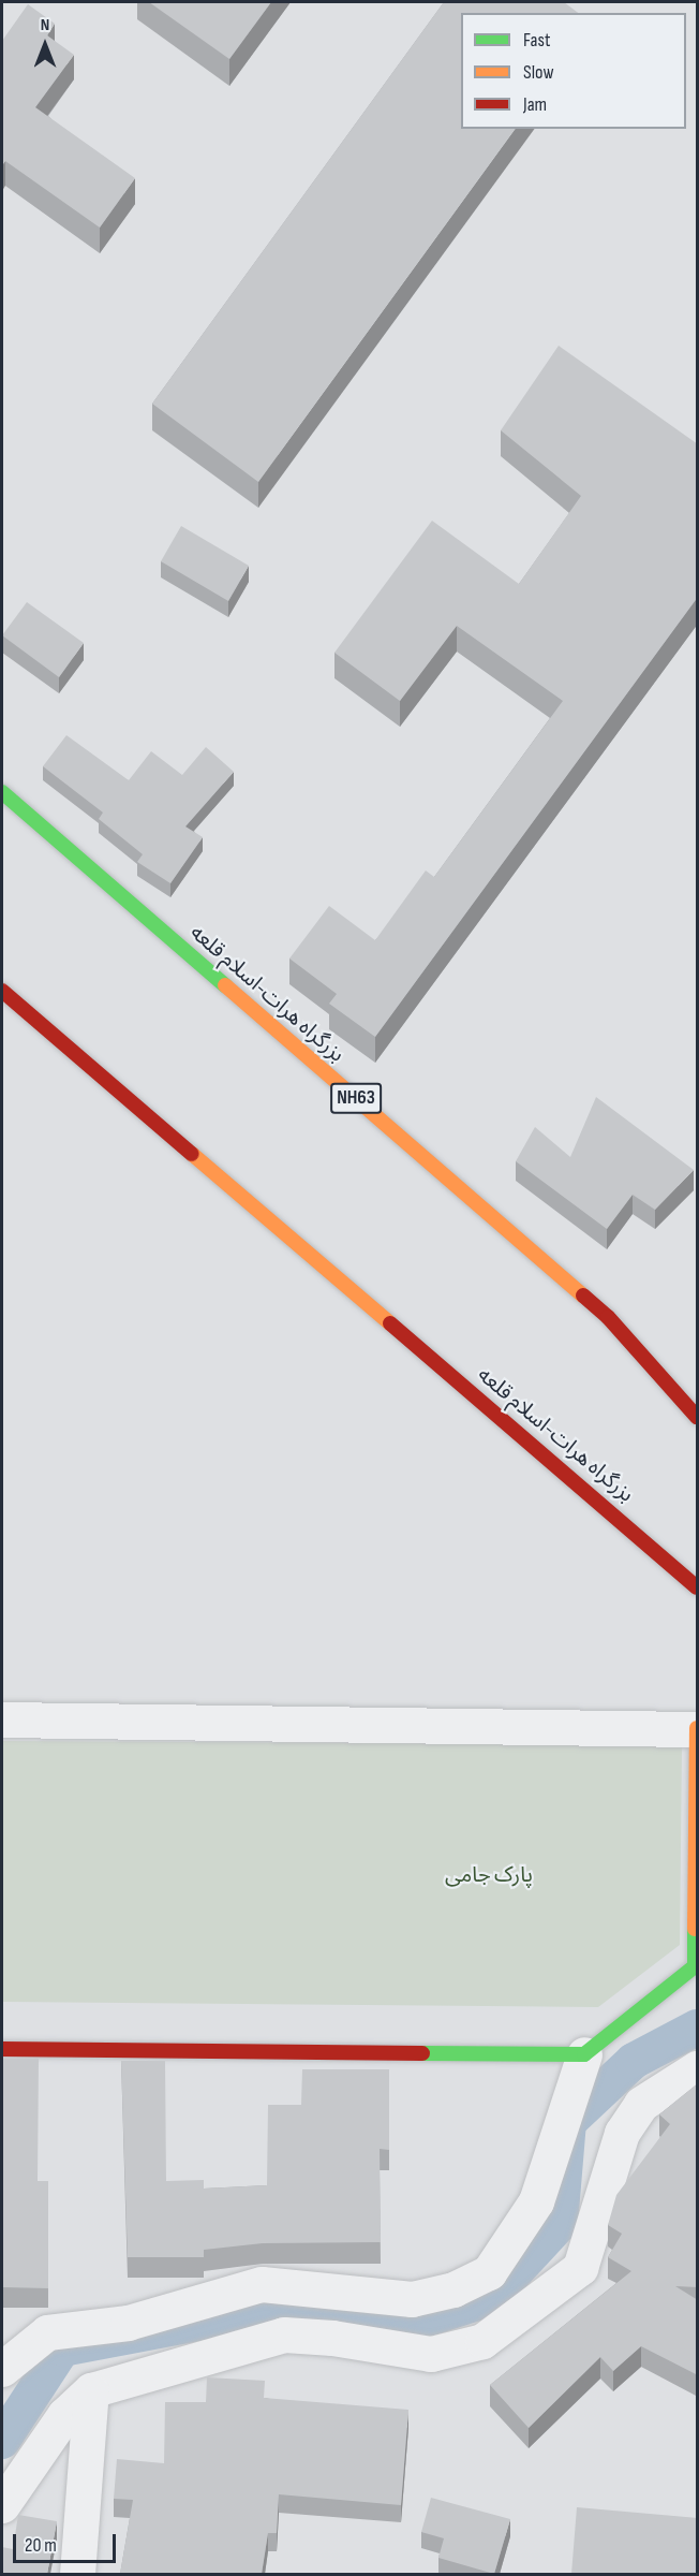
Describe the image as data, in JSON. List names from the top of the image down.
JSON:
{
  "streets": {
    "main road": ["بزرگراه هرات-اسلام قلعه", "NH63"]
  },
  "parks": ["پارک جامی"],
  "legend": ["Fast", "Slow", "Jam"],
  "scale_bar": "20 m",
  "north": "top"
}
